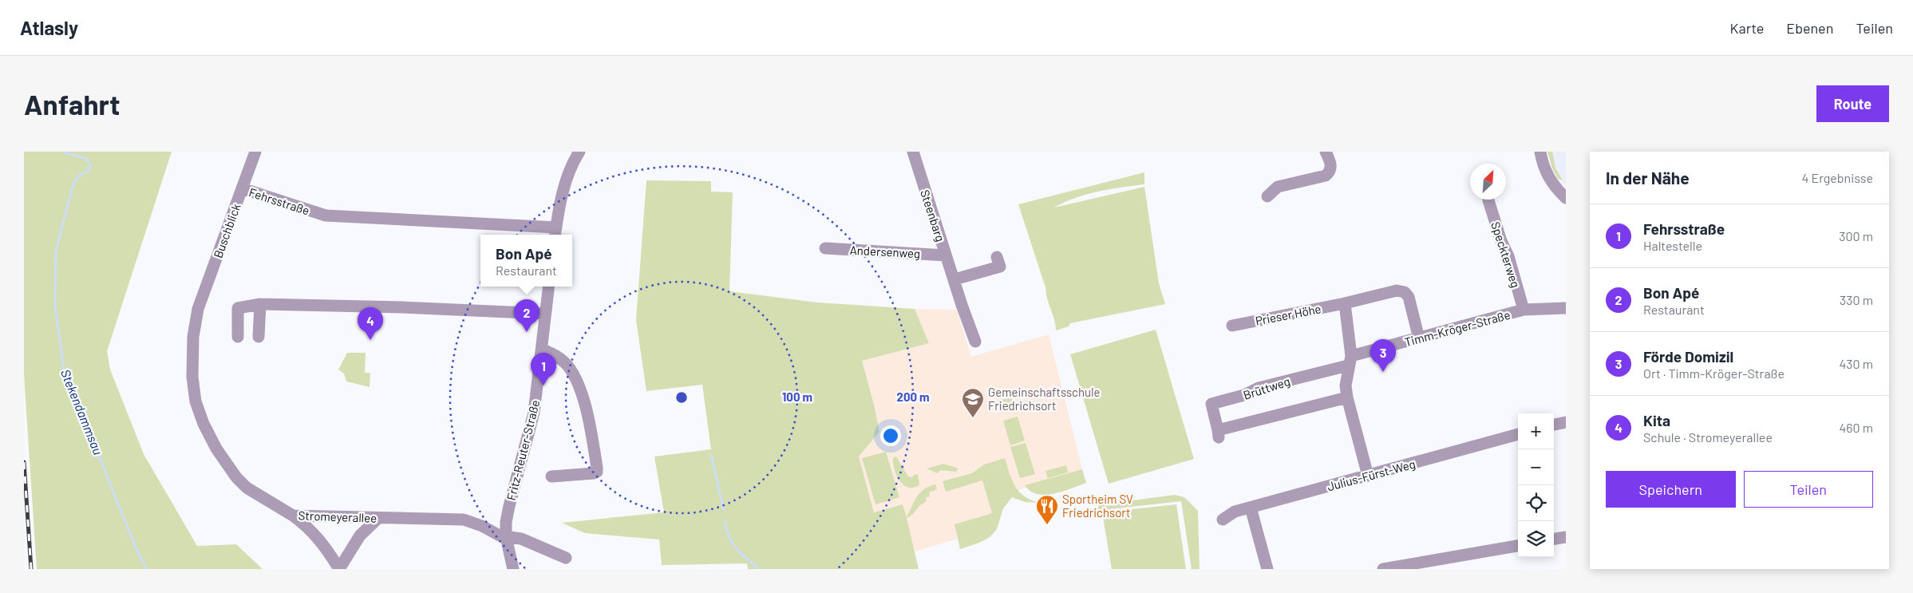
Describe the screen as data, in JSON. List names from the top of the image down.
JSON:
{
  "streets": {
    "street": [
      "Fehrsstraße",
      "Steenbarg",
      "Buschblick",
      "Andersenweg",
      "Speckterweg",
      "Prieser Höhe",
      "Timm-Kröger-Straße",
      "Brüttweg",
      "Fritz-Reuter-Straße",
      "Julius-Fürst-Weg",
      "Stromeyerallee"
    ]
  },
  "crossings": [
    ["Fehrsstraße", "Buschblick"],
    ["Steenbarg", "Andersenweg"],
    ["Buschblick", "Stromeyerallee"],
    ["Speckterweg", "Timm-Kröger-Straße"],
    ["Prieser Höhe", "Timm-Kröger-Straße"],
    ["Timm-Kröger-Straße", "Brüttweg"],
    ["Fritz-Reuter-Straße", "Stromeyerallee"]
  ],
  "water": ["Stekendammsau"],
  "places": {
    "school or university": ["Gemeinschaftsschule Friedrichsort"],
    "restaurant": ["Sportheim SV Friedrichsort"]
  },
  "north": "top right",
  "page": {
    "header": "Atlasly",
    "nav": ["Karte", "Ebenen", "Teilen"],
    "buttons": [
      "Route",
      ["Speichern", "Teilen"]
    ],
    "title": "Anfahrt",
    "heading": ["In der Nähe", "4 Ergebnisse"],
    "list": [
      {
        "mark": "1",
        "name": "Fehrsstraße",
        "note": "Haltestelle",
        "value": "300 m"
      },
      {
        "mark": "2",
        "name": "Bon Apé",
        "note": "Restaurant",
        "value": "330 m"
      },
      {
        "mark": "3",
        "name": "Förde Domizil",
        "note": "Ort · Timm-Kröger-Straße",
        "value": "430 m"
      },
      {
        "mark": "4",
        "name": "Kita",
        "note": "Schule · Stromeyerallee",
        "value": "460 m"
      }
    ],
    "popup": ["Bon Apé", "Restaurant"],
    "pins": [
      "2",
      "4",
      "3",
      "1"
    ],
    "map_buttons": ["+", "−"]
  },
  "rings": ["100 m", "200 m"]
}
